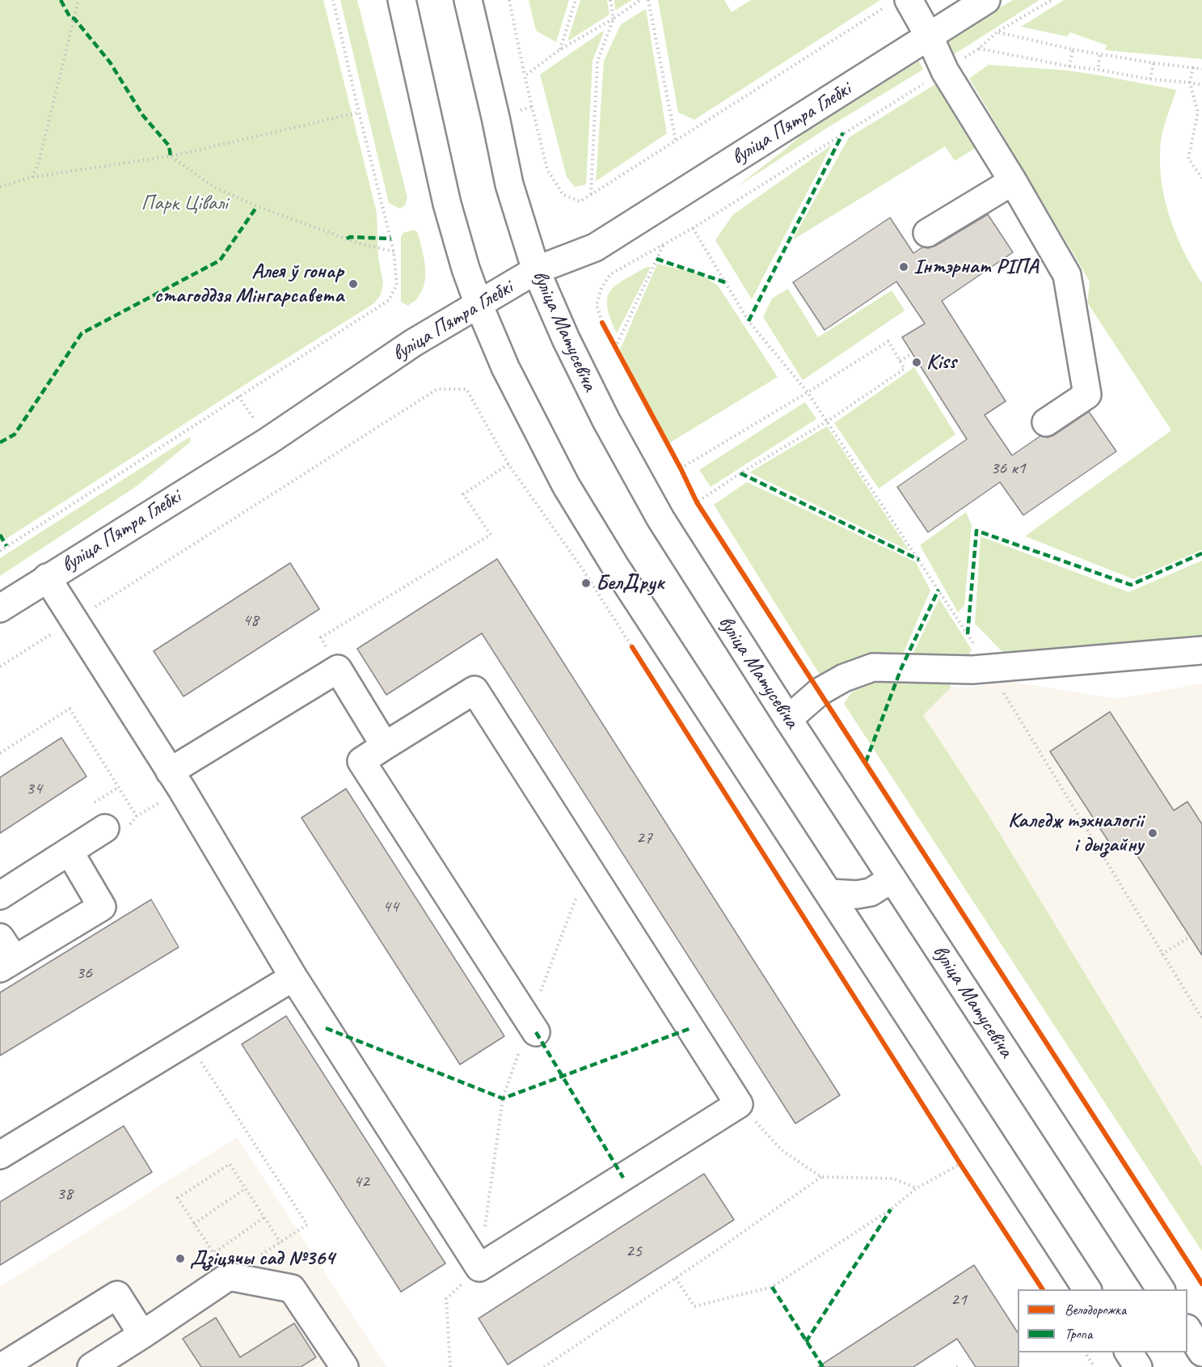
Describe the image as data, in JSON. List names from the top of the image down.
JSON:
{
  "streets": {
    "main road": ["вуліца Пятра Глебкі", "вуліца Матусевіча"]
  },
  "crossings": [
    ["вуліца Пятра Глебкі", "вуліца Матусевіча"]
  ],
  "parks": ["Парк Цівалі"],
  "places": [
    "Інтэрнат РІПА",
    "Алея ў гонар стагоддзя Мінгарсавета",
    "Kiss",
    "БелДрук",
    "Каледж тэхналогіі і дызайну",
    "Дзіцячы сад №364"
  ],
  "house_numbers": [
    "36 к1",
    "48",
    "34",
    "27",
    "44",
    "36",
    "42",
    "38",
    "25",
    "21"
  ],
  "legend": ["Велодорожка", "Тропа"]
}
